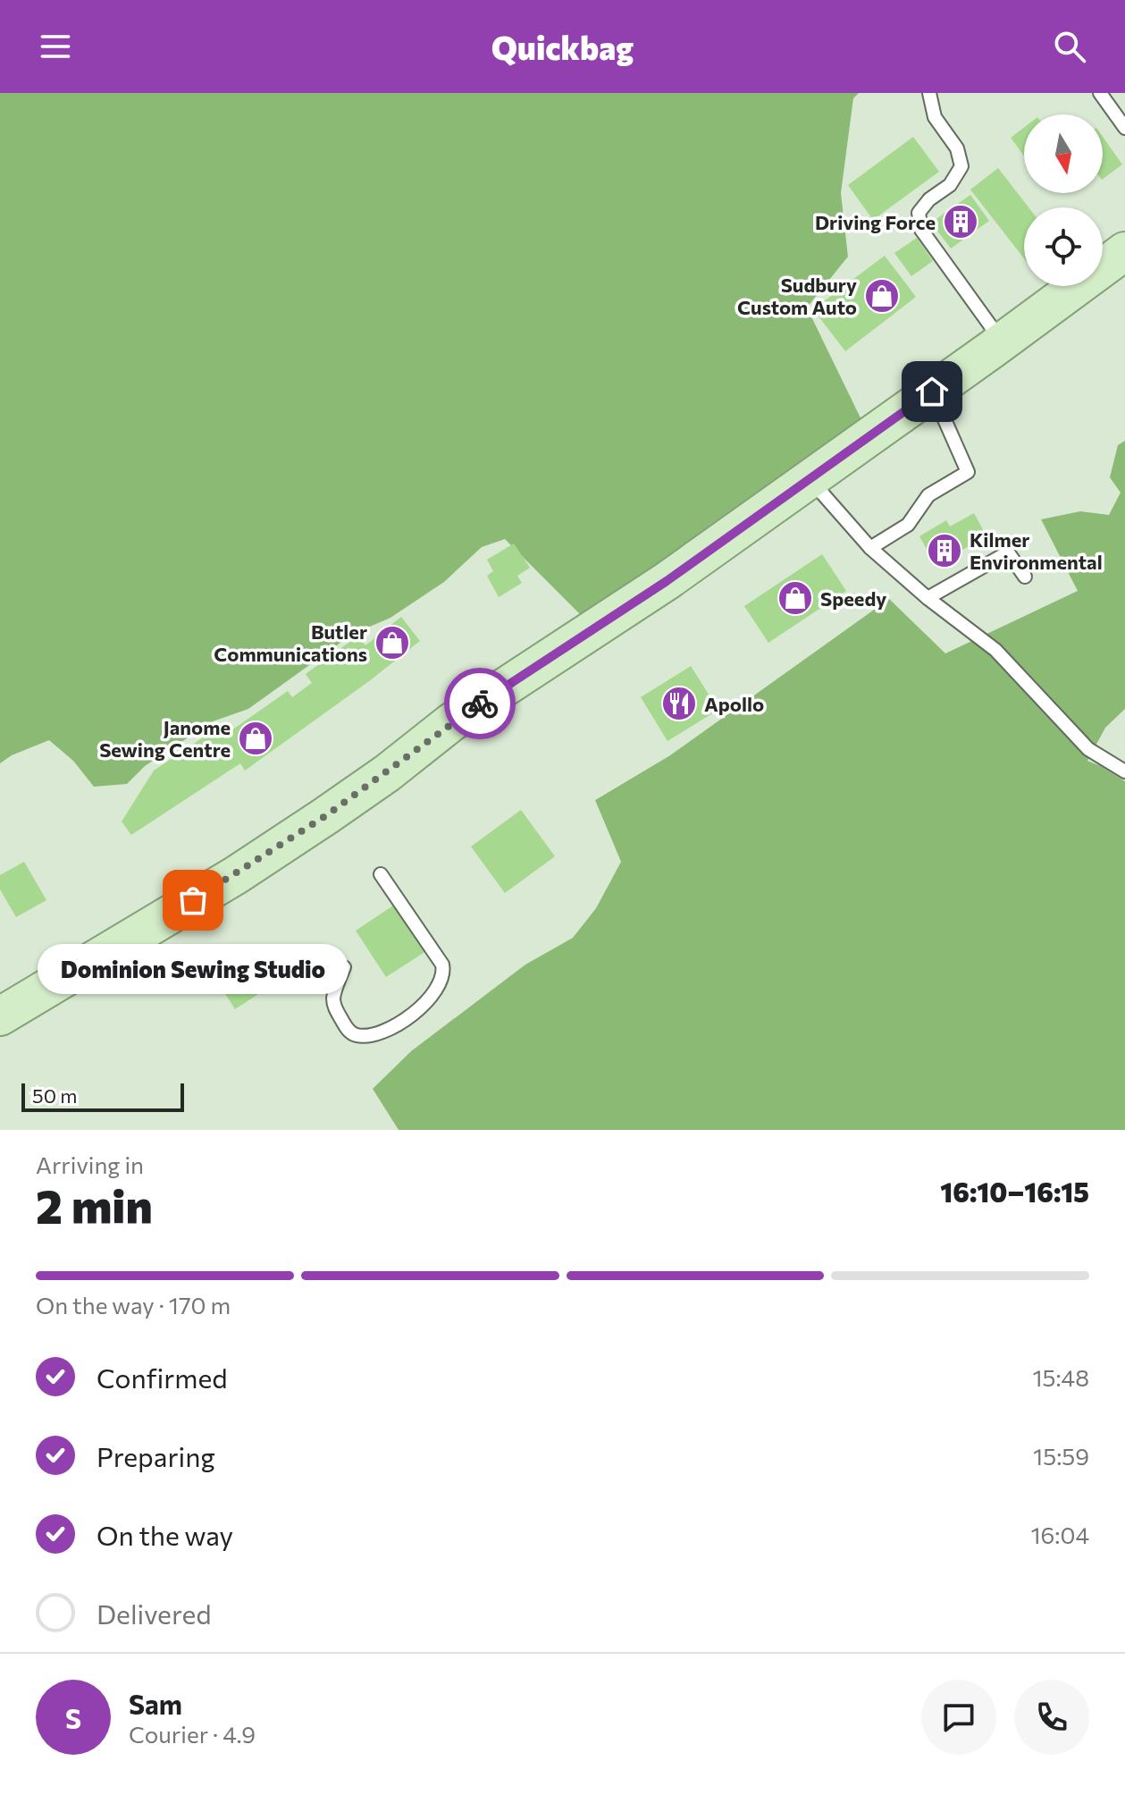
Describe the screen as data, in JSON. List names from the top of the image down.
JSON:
{
  "places": {
    "building": ["Driving Force", "Kilmer Environmental"],
    "shop": [
      "Sudbury Custom Auto",
      "Speedy",
      "Butler Communications",
      "Janome Sewing Centre"
    ],
    "restaurant": ["Apollo"],
    "other": ["Dominion Sewing Studio"]
  },
  "scale_bar": "50 m",
  "north": "bottom",
  "page": {
    "header": "Quickbag",
    "bubble": "Dominion Sewing Studio",
    "scale": "50 m",
    "heading": ["2 min", "Arriving in", "16:10–16:15"],
    "panel": ["Sam", "Courier · 4.9"],
    "bar": "On the way · 170 m",
    "list": [
      ["Confirmed", "15:48"],
      ["Preparing", "15:59"],
      ["On the way", "16:04"],
      "Delivered"
    ],
    "round": "S"
  }
}
